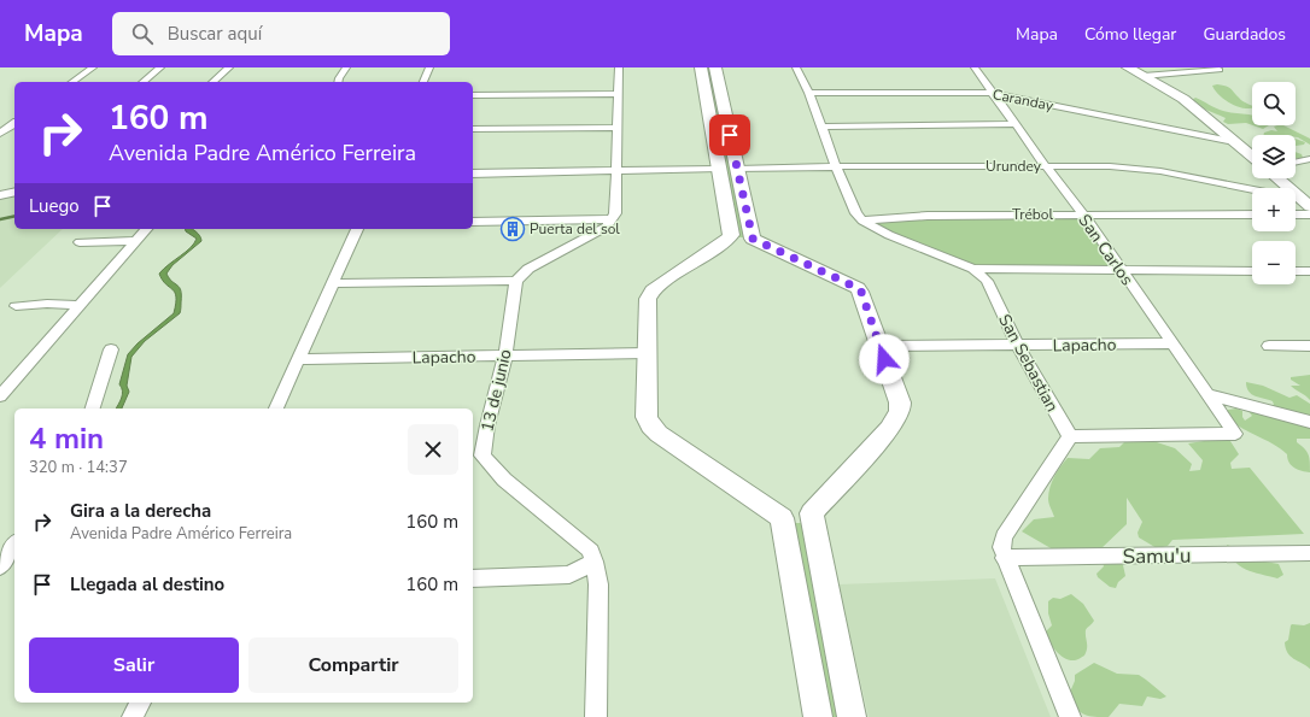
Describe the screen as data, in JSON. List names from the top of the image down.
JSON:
{
  "streets": {
    "street": [
      "Caranday",
      "Urundey",
      "Trébol",
      "San Carlos",
      "Lapacho",
      "San Sebastian",
      "13 de junio",
      "Samu'u"
    ]
  },
  "crossings": [
    ["Caranday", "San Carlos"],
    ["Urundey", "San Carlos"],
    ["Trébol", "San Carlos"],
    ["Trébol", "San Sebastian"],
    ["San Carlos", "Lapacho"],
    ["San Carlos", "San Sebastian"],
    ["Lapacho", "San Sebastian"],
    ["Lapacho", "13 de junio"]
  ],
  "places": {
    "building": ["Puerta del sol"]
  },
  "page": {
    "header": "Mapa",
    "search": "Buscar aquí",
    "nav": ["Mapa", "Cómo llegar", "Guardados"],
    "map_buttons": ["+", "−"],
    "turn": ["160 m", "Avenida Padre Américo Ferreira"],
    "then": "Luego",
    "heading": ["4 min", "320 m · 14:37"],
    "list": [
      {
        "name": "Gira a la derecha",
        "note": "Avenida Padre Américo Ferreira",
        "value": "160 m"
      },
      {
        "name": "Llegada al destino",
        "value": "160 m"
      }
    ],
    "buttons": ["Salir", "Compartir"]
  }
}
